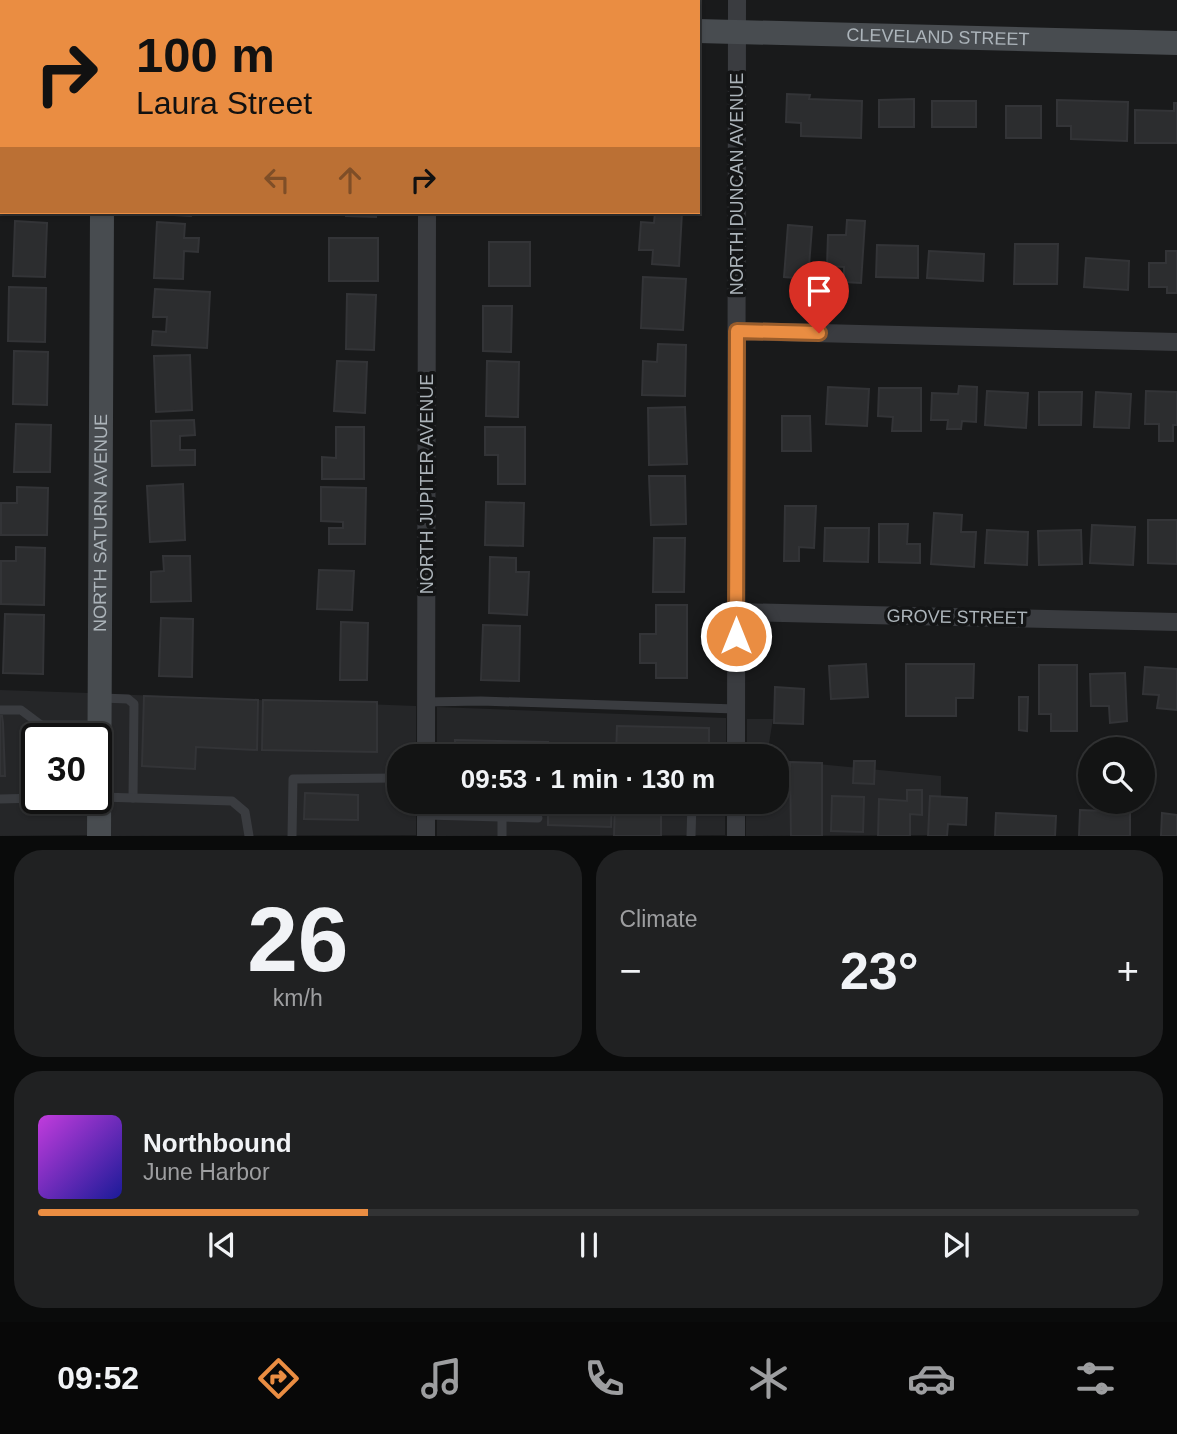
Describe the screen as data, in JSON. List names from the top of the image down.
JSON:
{
  "streets": {
    "street": [
      "CLEVELAND STREET",
      "NORTH DUNCAN AVENUE",
      "NORTH JUPITER AVENUE",
      "NORTH SATURN AVENUE",
      "GROVE STREET"
    ]
  },
  "crossings": [
    ["CLEVELAND STREET", "NORTH DUNCAN AVENUE"],
    ["NORTH DUNCAN AVENUE", "GROVE STREET"]
  ],
  "page": {
    "turn": ["100 m", "Laura Street"],
    "limit": "30",
    "trip": "09:53 · 1 min · 130 m",
    "tile": [
      ["26", "km/h"],
      "Climate"
    ],
    "heat": ["−", "23°", "+"],
    "song": ["Northbound", "June Harbor"],
    "tabs": "09:52"
  }
}
